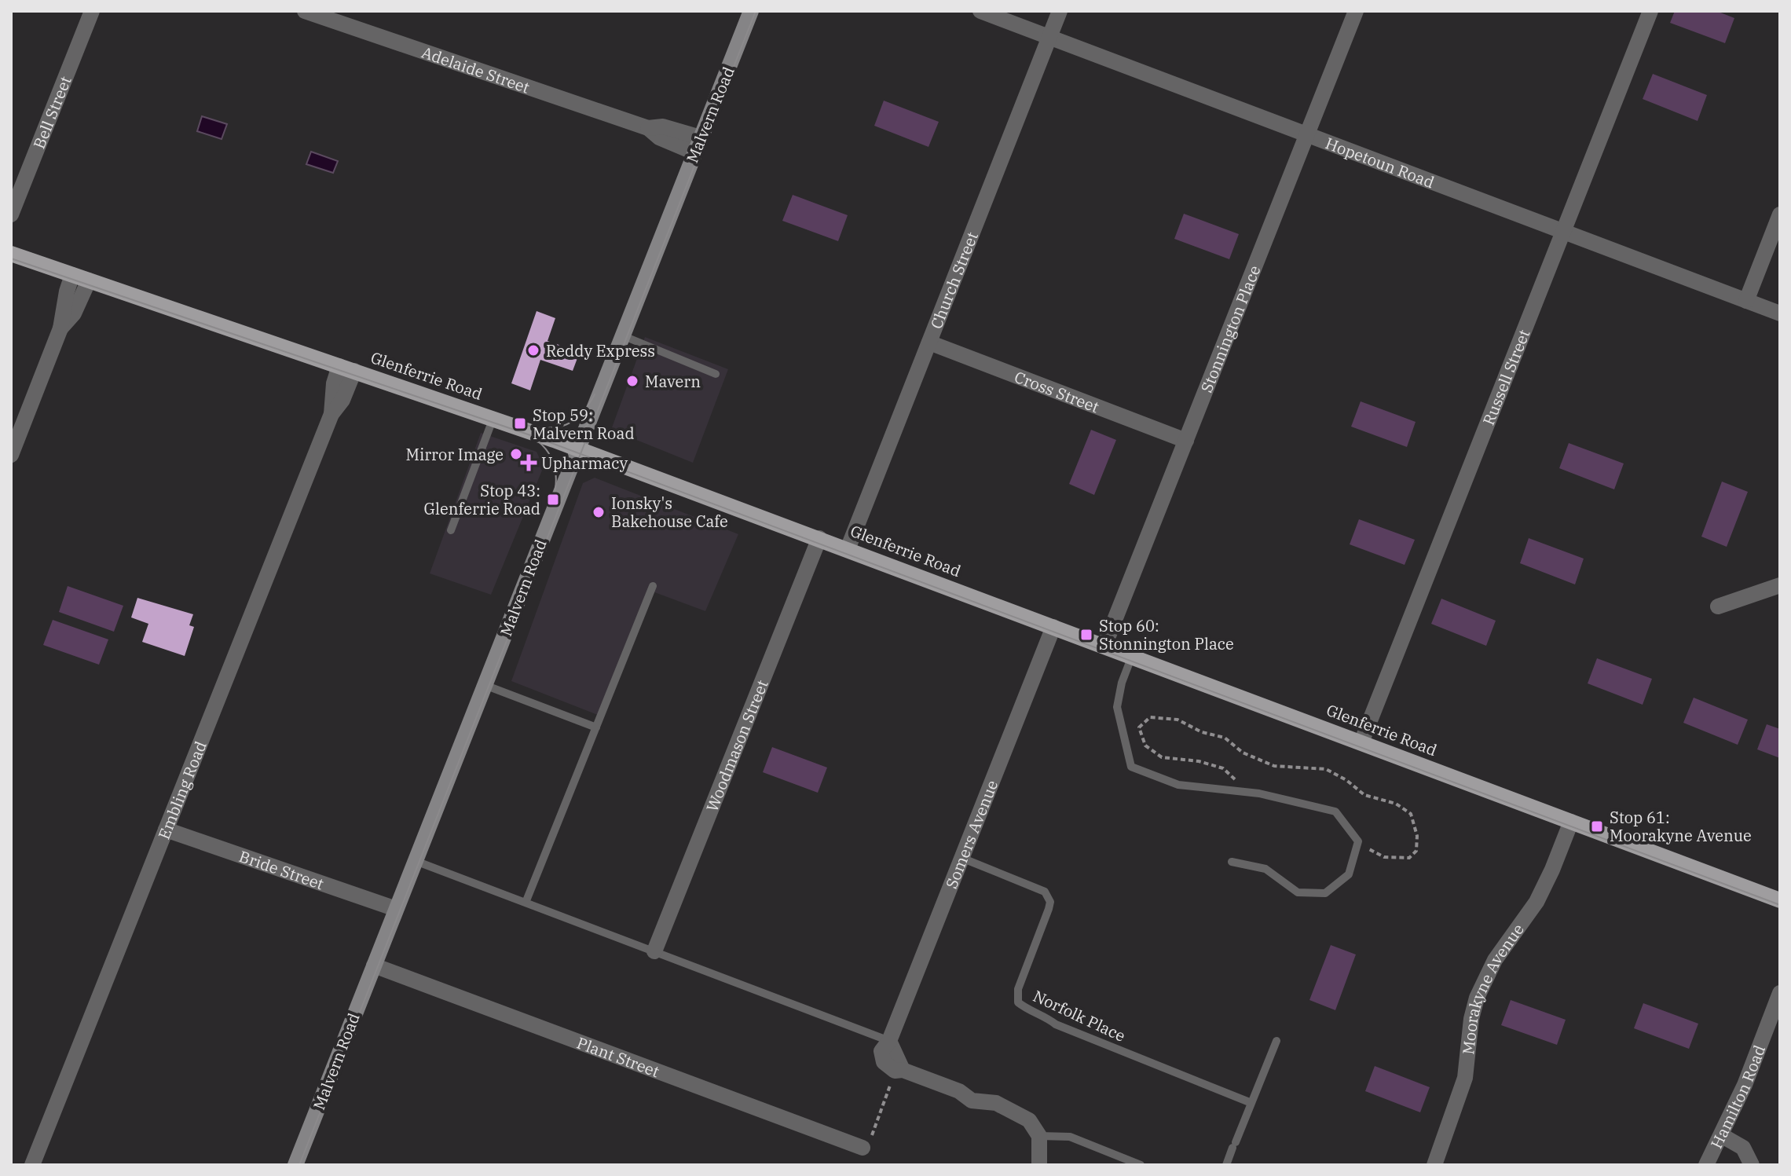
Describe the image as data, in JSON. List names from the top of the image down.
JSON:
{
  "streets": {
    "main road": ["Malvern Road", "Glenferrie Road"],
    "street": [
      "Adelaide Street",
      "Bell Street",
      "Hopetoun Road",
      "Church Street",
      "Stonnington Place",
      "Russell Street",
      "Cross Street",
      "Woodmason Street",
      "Embling Road",
      "Somers Avenue",
      "Bride Street",
      "Moorakyne Avenue",
      "Plant Street",
      "Hamilton Road"
    ],
    "lane": ["Norfolk Place"]
  },
  "crossings": [
    ["Adelaide Street", "Malvern Road"],
    ["Malvern Road", "Glenferrie Road"],
    ["Malvern Road", "Bride Street"],
    ["Malvern Road", "Plant Street"],
    ["Hopetoun Road", "Church Street"],
    ["Hopetoun Road", "Stonnington Place"],
    ["Hopetoun Road", "Russell Street"],
    ["Church Street", "Glenferrie Road"],
    ["Church Street", "Cross Street"],
    ["Stonnington Place", "Glenferrie Road"],
    ["Stonnington Place", "Cross Street"],
    ["Glenferrie Road", "Russell Street"],
    ["Glenferrie Road", "Woodmason Street"],
    ["Glenferrie Road", "Embling Road"],
    ["Glenferrie Road", "Somers Avenue"],
    ["Glenferrie Road", "Moorakyne Avenue"],
    ["Embling Road", "Bride Street"],
    ["Somers Avenue", "Norfolk Place"]
  ],
  "places": {
    "other": [
      "Reddy Express",
      "Mavern",
      "Mirror Image",
      "Ionsky's Bakehouse Cafe"
    ],
    "transit": [
      "Stop 59: Malvern Road",
      "Stop 43: Glenferrie Road",
      "Stop 60: Stonnington Place",
      "Stop 61: Moorakyne Avenue"
    ],
    "health": ["Upharmacy"]
  }
}
